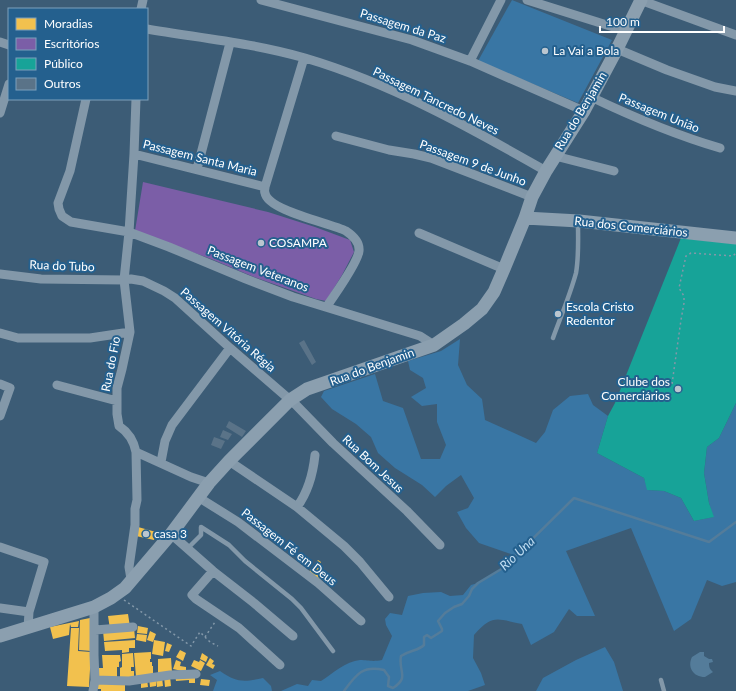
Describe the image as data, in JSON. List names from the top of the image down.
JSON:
{
  "streets": {
    "main road": ["Rua do Benjamin", "Rua dos Comerciários"],
    "street": [
      "Passagem da Paz",
      "Passagem Tancredo Neves",
      "Passagem União",
      "Passagem Santa Maria",
      "Passagem 9 de Junho",
      "Rua do Tubo",
      "Passagem Veteranos",
      "Passagem Vitória Régia",
      "Rua do Fio",
      "Rua Bom Jesus",
      "Passagem Fé em Deus"
    ]
  },
  "crossings": [
    ["Passagem da Paz", "Rua do Benjamin"],
    ["Passagem Tancredo Neves", "Rua do Benjamin"],
    ["Rua do Benjamin", "Passagem União"],
    ["Rua do Benjamin", "Passagem 9 de Junho"],
    ["Rua do Benjamin", "Rua dos Comerciários"],
    ["Rua do Benjamin", "Passagem Veteranos"],
    ["Rua do Benjamin", "Passagem Vitória Régia"],
    ["Rua do Benjamin", "Rua do Fio"],
    ["Rua do Benjamin", "Rua Bom Jesus"],
    ["Rua do Benjamin", "Passagem Fé em Deus"],
    ["Passagem Santa Maria", "Passagem Veteranos"],
    ["Passagem Santa Maria", "Rua do Fio"],
    ["Rua do Tubo", "Passagem Vitória Régia"],
    ["Rua do Tubo", "Rua do Fio"],
    ["Passagem Veteranos", "Rua do Fio"],
    ["Passagem Vitória Régia", "Rua do Fio"],
    ["Passagem Vitória Régia", "Rua Bom Jesus"]
  ],
  "water": ["Rio Una"],
  "places": [
    "La Vai a Bola",
    "COSAMPA",
    "Escola Cristo Redentor",
    "Clube dos Comerciários",
    "casa 3"
  ],
  "legend": [
    "Moradias",
    "Escritórios",
    "Público",
    "Outros"
  ],
  "scale_bar": "100 m"
}
